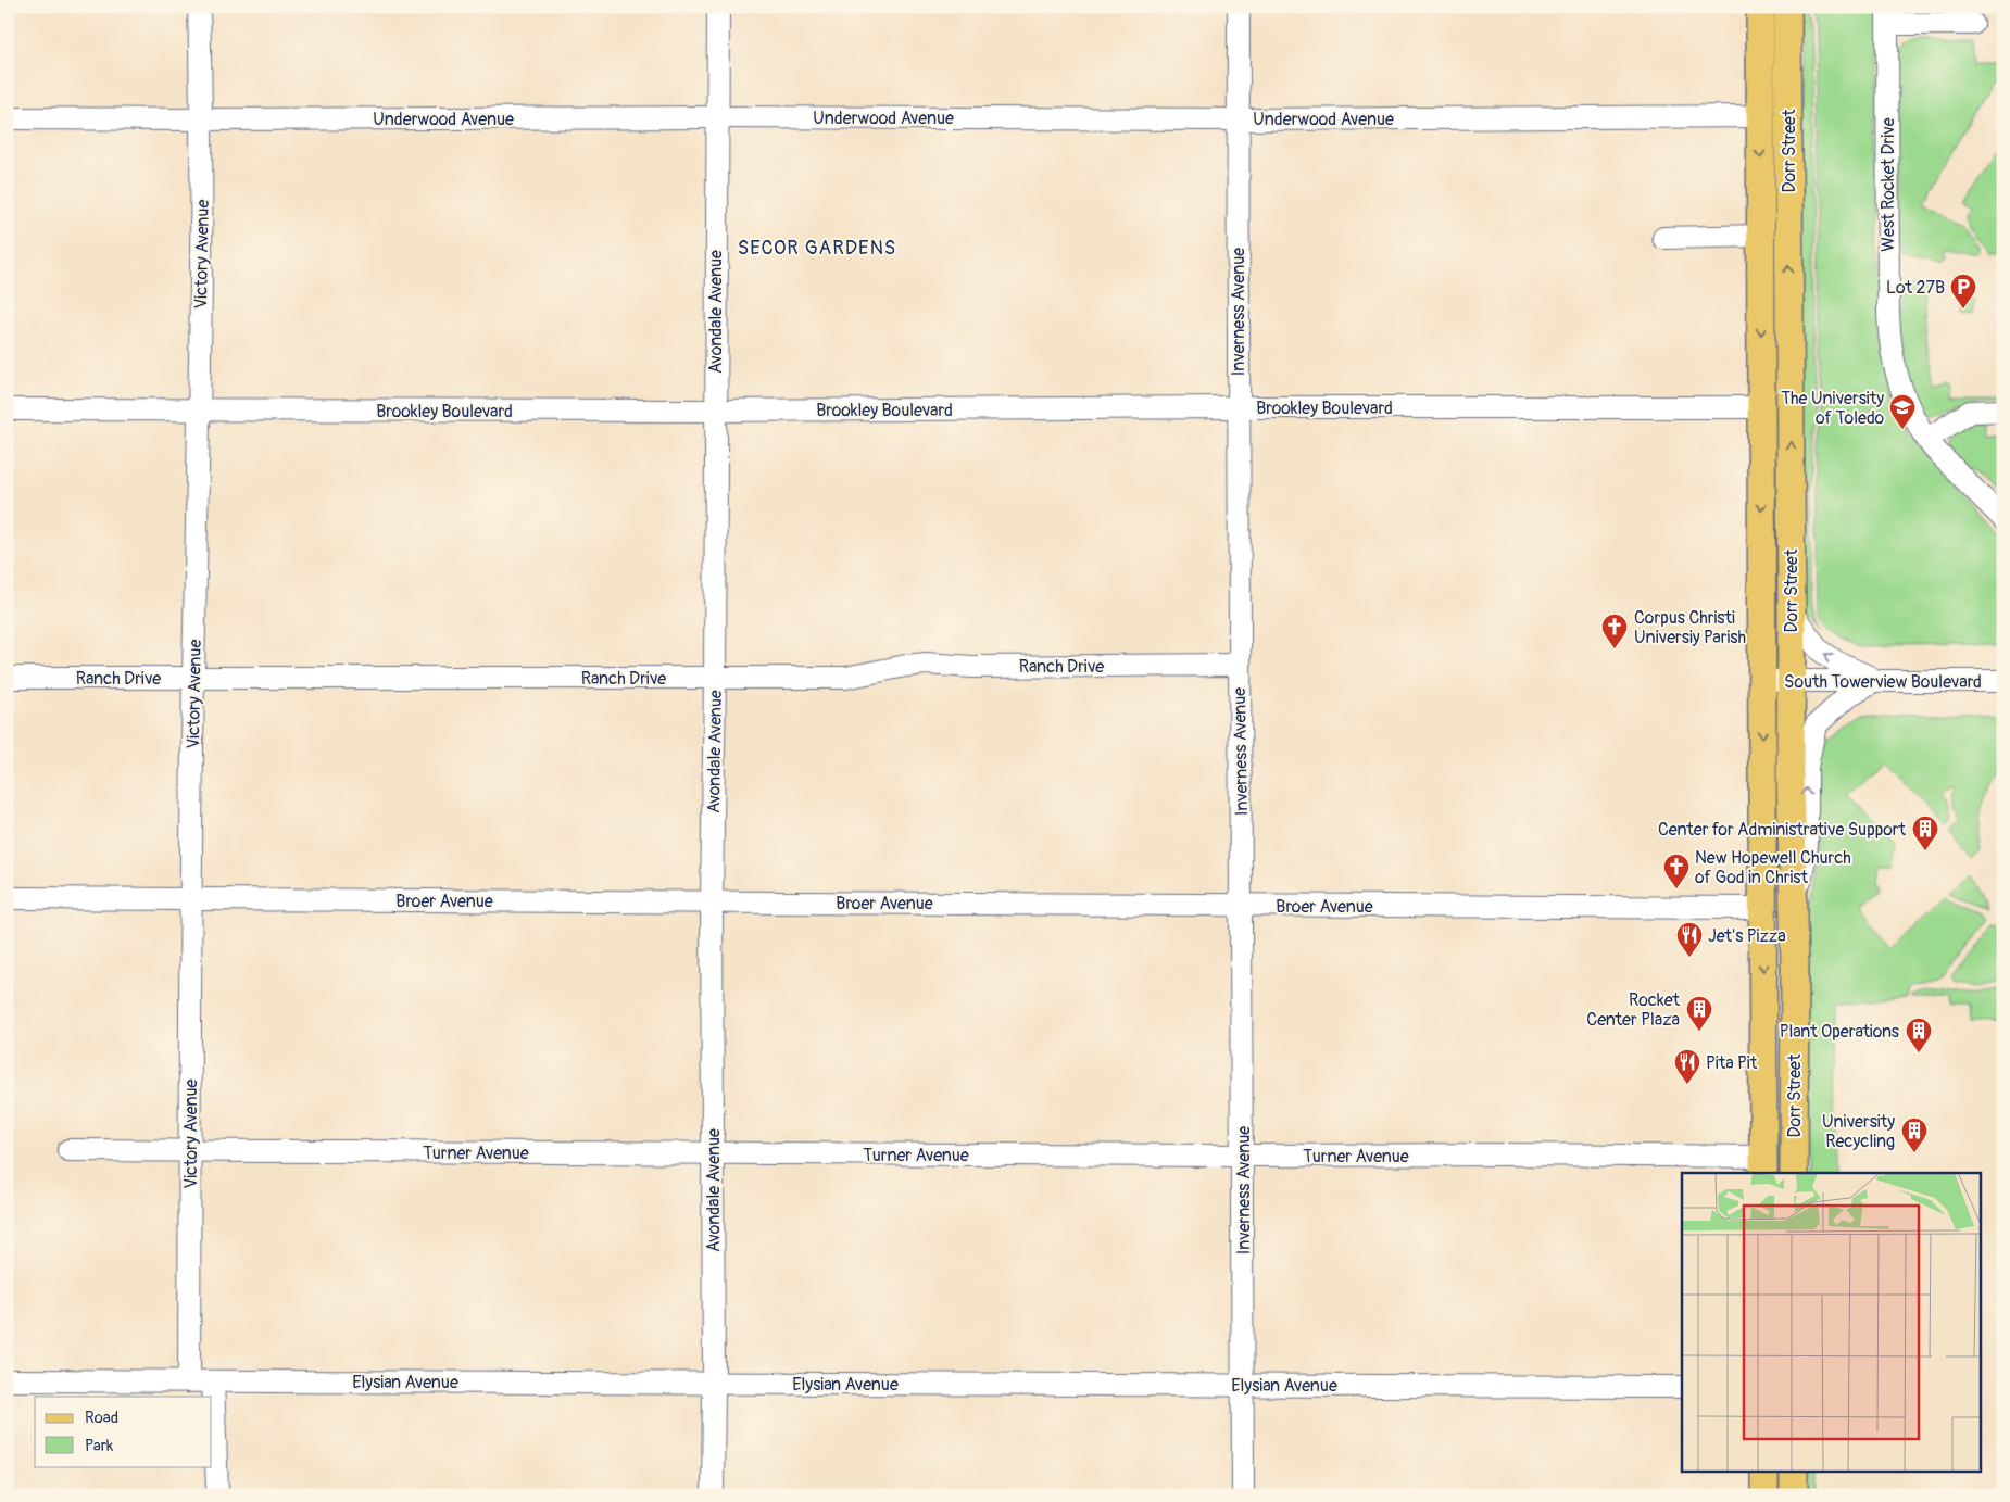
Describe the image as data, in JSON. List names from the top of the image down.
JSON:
{
  "streets": {
    "main road": ["Dorr Street"],
    "street": [
      "Underwood Avenue",
      "West Rocket Drive",
      "Victory Avenue",
      "Avondale Avenue",
      "Inverness Avenue",
      "Brookley Boulevard",
      "Ranch Drive",
      "South Towerview Boulevard",
      "Broer Avenue",
      "Turner Avenue",
      "Elysian Avenue"
    ]
  },
  "crossings": [
    ["Underwood Avenue", "Dorr Street"],
    ["Underwood Avenue", "Victory Avenue"],
    ["Underwood Avenue", "Avondale Avenue"],
    ["Underwood Avenue", "Inverness Avenue"],
    ["Dorr Street", "Brookley Boulevard"],
    ["Dorr Street", "South Towerview Boulevard"],
    ["Dorr Street", "Broer Avenue"],
    ["Dorr Street", "Turner Avenue"],
    ["Victory Avenue", "Brookley Boulevard"],
    ["Victory Avenue", "Ranch Drive"],
    ["Victory Avenue", "Broer Avenue"],
    ["Victory Avenue", "Turner Avenue"],
    ["Victory Avenue", "Elysian Avenue"],
    ["Avondale Avenue", "Brookley Boulevard"],
    ["Avondale Avenue", "Ranch Drive"],
    ["Avondale Avenue", "Broer Avenue"],
    ["Avondale Avenue", "Turner Avenue"],
    ["Avondale Avenue", "Elysian Avenue"],
    ["Inverness Avenue", "Brookley Boulevard"],
    ["Inverness Avenue", "Ranch Drive"],
    ["Inverness Avenue", "Broer Avenue"],
    ["Inverness Avenue", "Turner Avenue"],
    ["Inverness Avenue", "Elysian Avenue"]
  ],
  "districts": ["SECOR GARDENS"],
  "places": {
    "parking": ["Lot 27B"],
    "school or university": ["The University of Toledo"],
    "church": ["Corpus Christi Universiy Parish", "New Hopewell Church of God in Christ"],
    "building": [
      "Center for Administrative Support",
      "Rocket Center Plaza",
      "Plant Operations",
      "University Recycling"
    ],
    "restaurant": ["Jet's Pizza", "Pita Pit"]
  },
  "legend": ["Road", "Park"]
}
